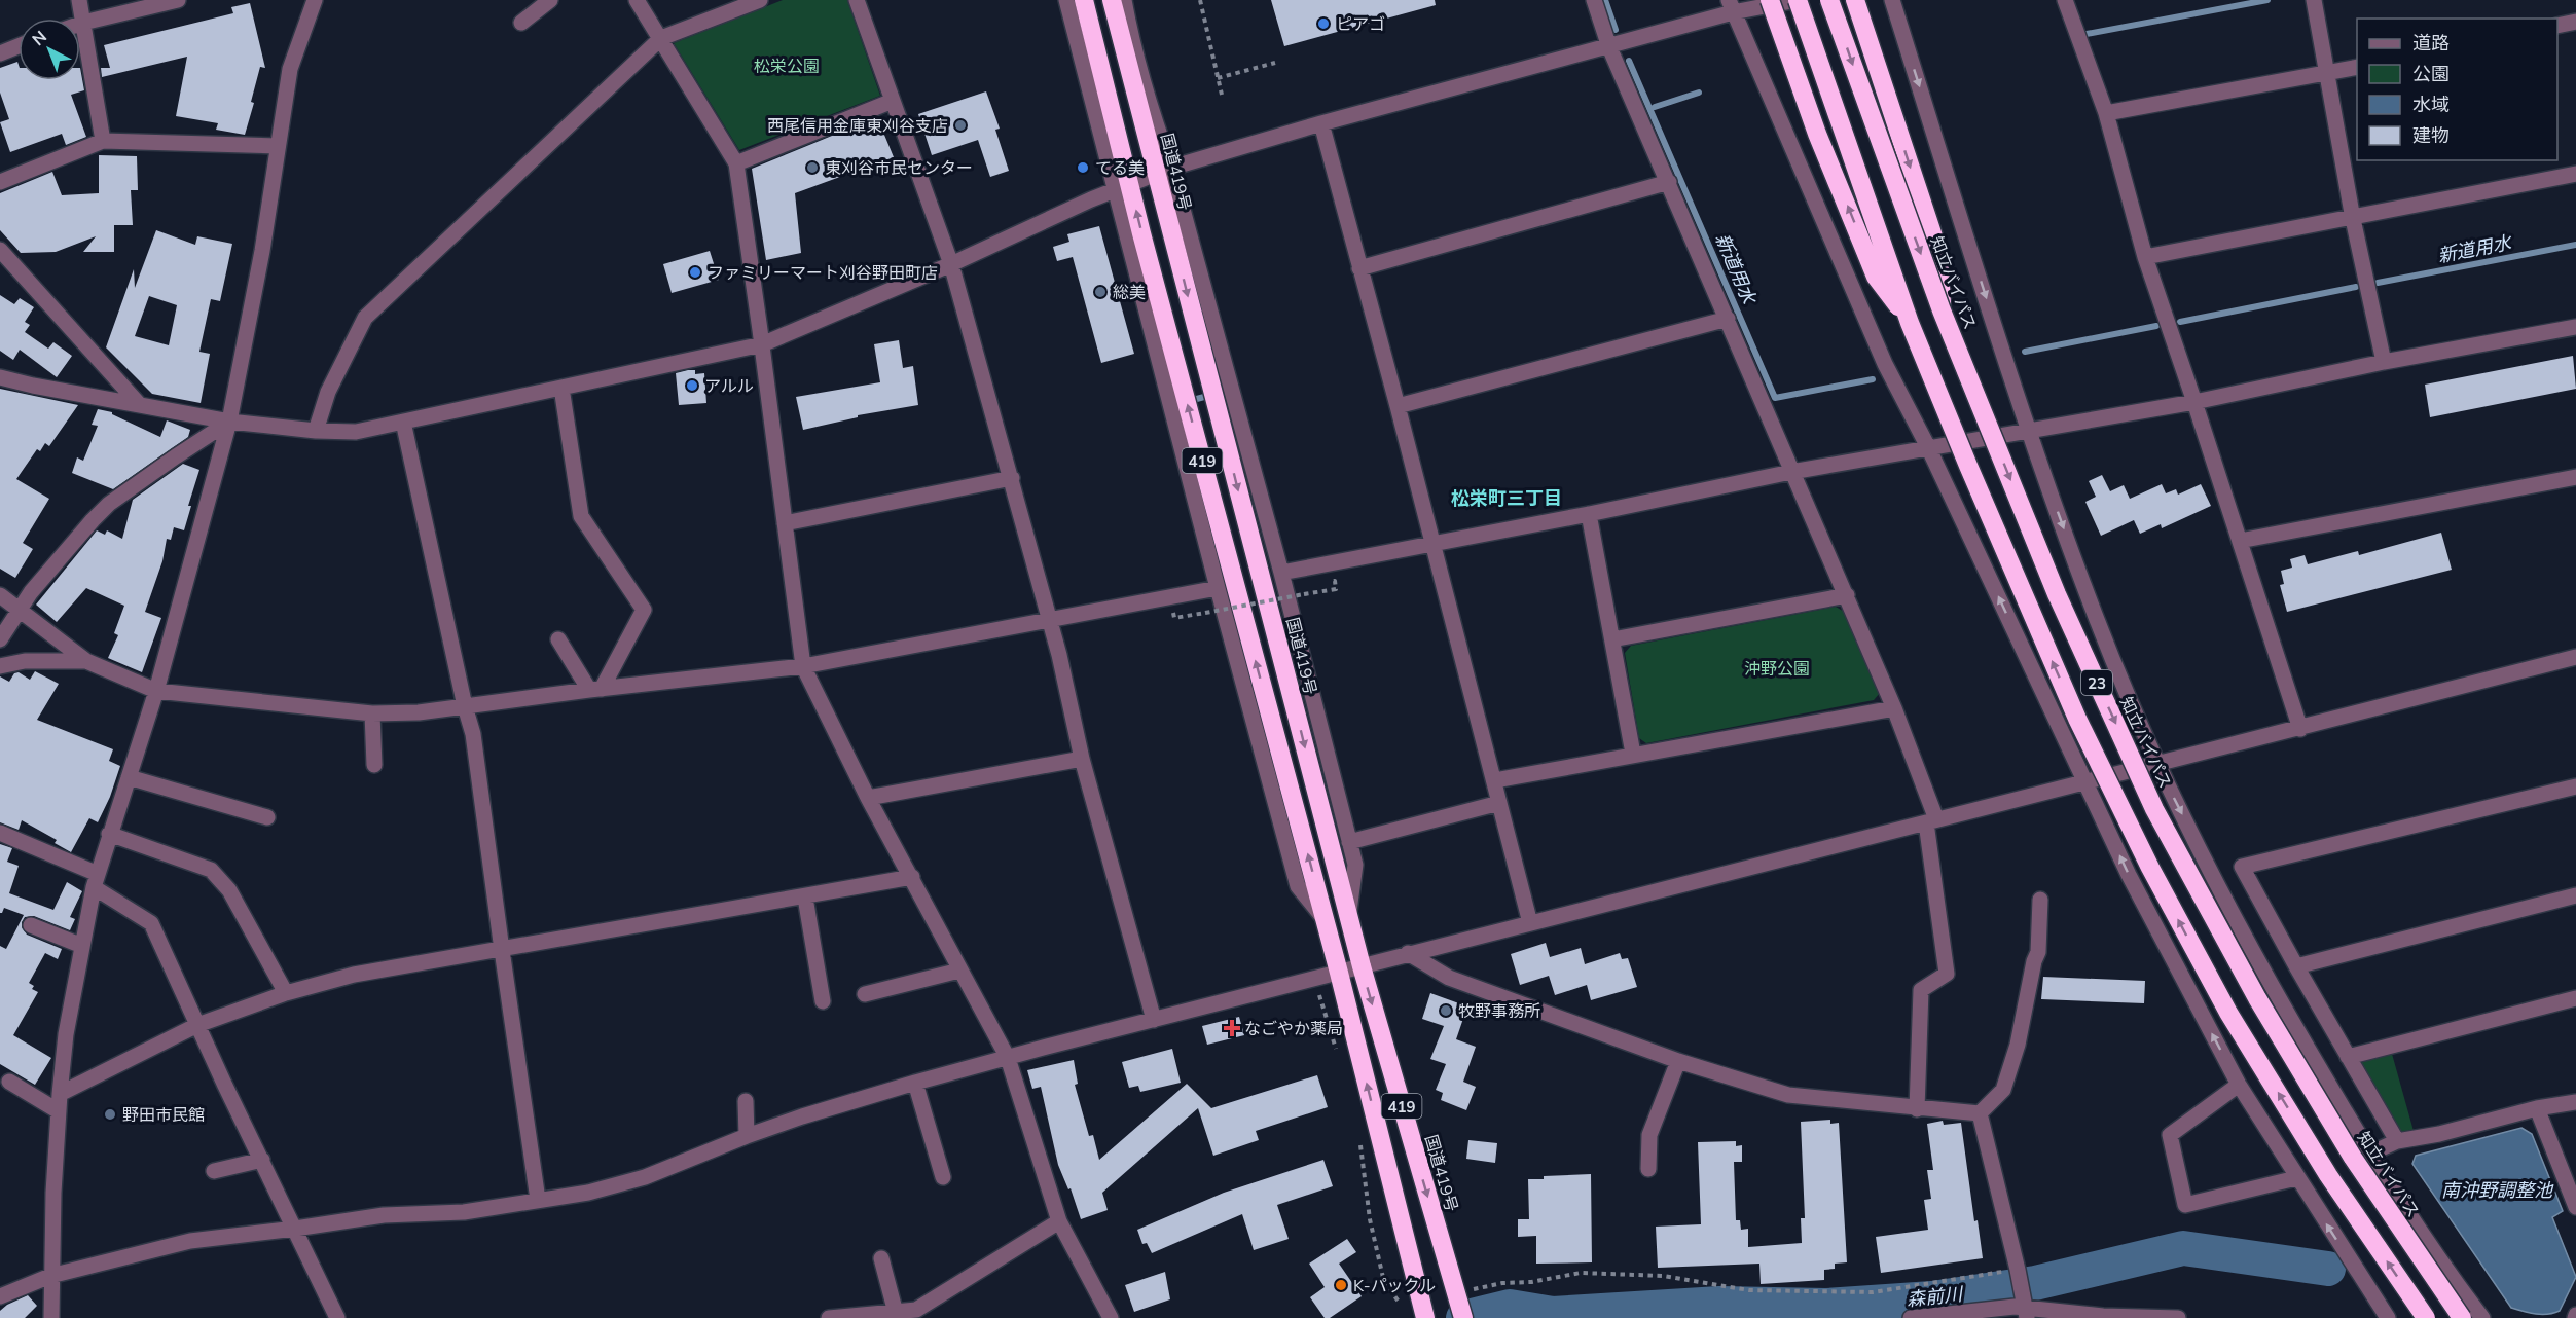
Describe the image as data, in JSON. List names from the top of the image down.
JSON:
{
  "streets": {
    "highway": [
      "国道419号",
      "知立バイパス",
      "419",
      "23"
    ]
  },
  "districts": ["松栄町三丁目"],
  "water": ["新道用水", "南沖野調整池", "森前川"],
  "parks": ["松栄公園", "沖野公園"],
  "places": {
    "other": [
      "ピアゴ",
      "西尾信用金庫東刈谷支店",
      "東刈谷市民センター",
      "てる美",
      "ファミリーマート刈谷野田町店",
      "総美",
      "アルル",
      "牧野事務所",
      "野田市民館",
      "K-パックル"
    ],
    "health": ["なごやか薬局"]
  },
  "legend": [
    "道路",
    "公園",
    "水域",
    "建物"
  ],
  "north": "top left"
}
